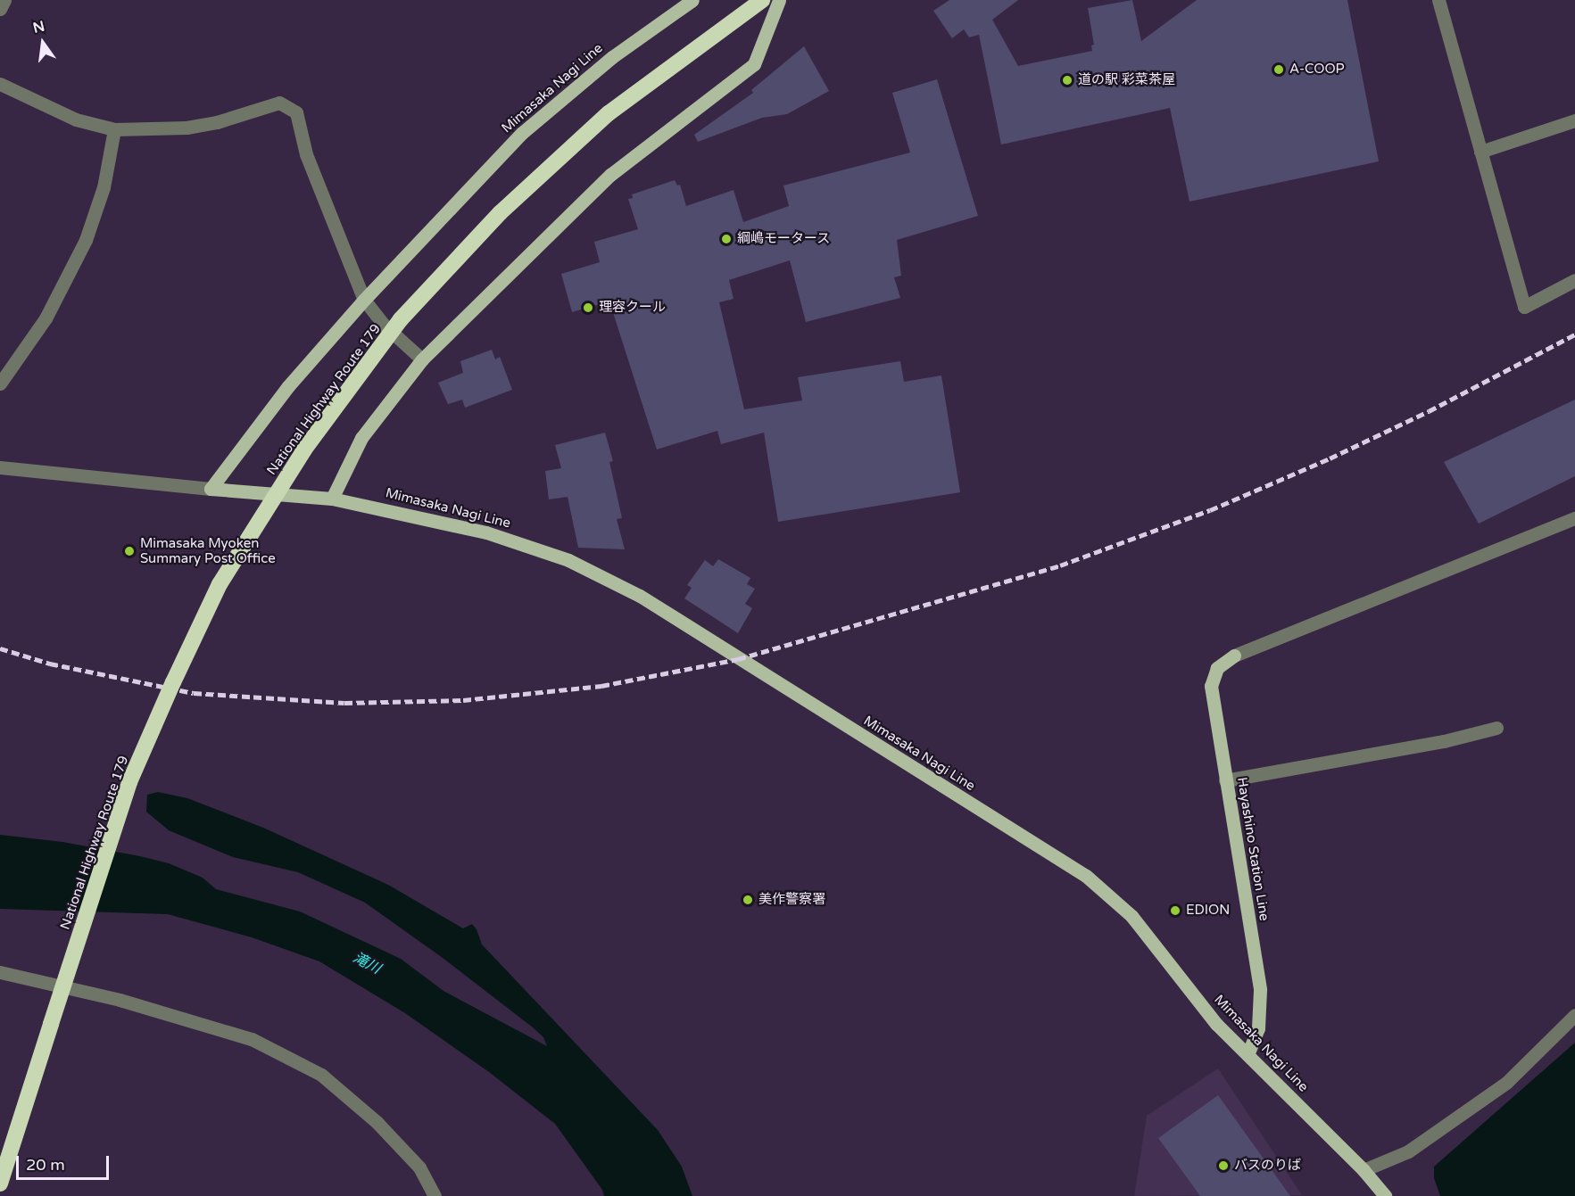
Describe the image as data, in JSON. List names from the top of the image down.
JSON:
{
  "streets": {
    "highway": ["National Highway Route 179"],
    "main road": ["Mimasaka Nagi Line", "Hayashino Station Line"]
  },
  "crossings": [
    ["Mimasaka Nagi Line", "Hayashino Station Line"]
  ],
  "water": ["滝川"],
  "places": [
    "A-COOP",
    "道の駅 彩菜茶屋",
    "綱嶋モータース",
    "理容クール",
    "Mimasaka Myoken Summary Post Office",
    "美作警察署",
    "EDION",
    "バスのりば"
  ],
  "scale_bar": "20 m",
  "north": "top"
}
